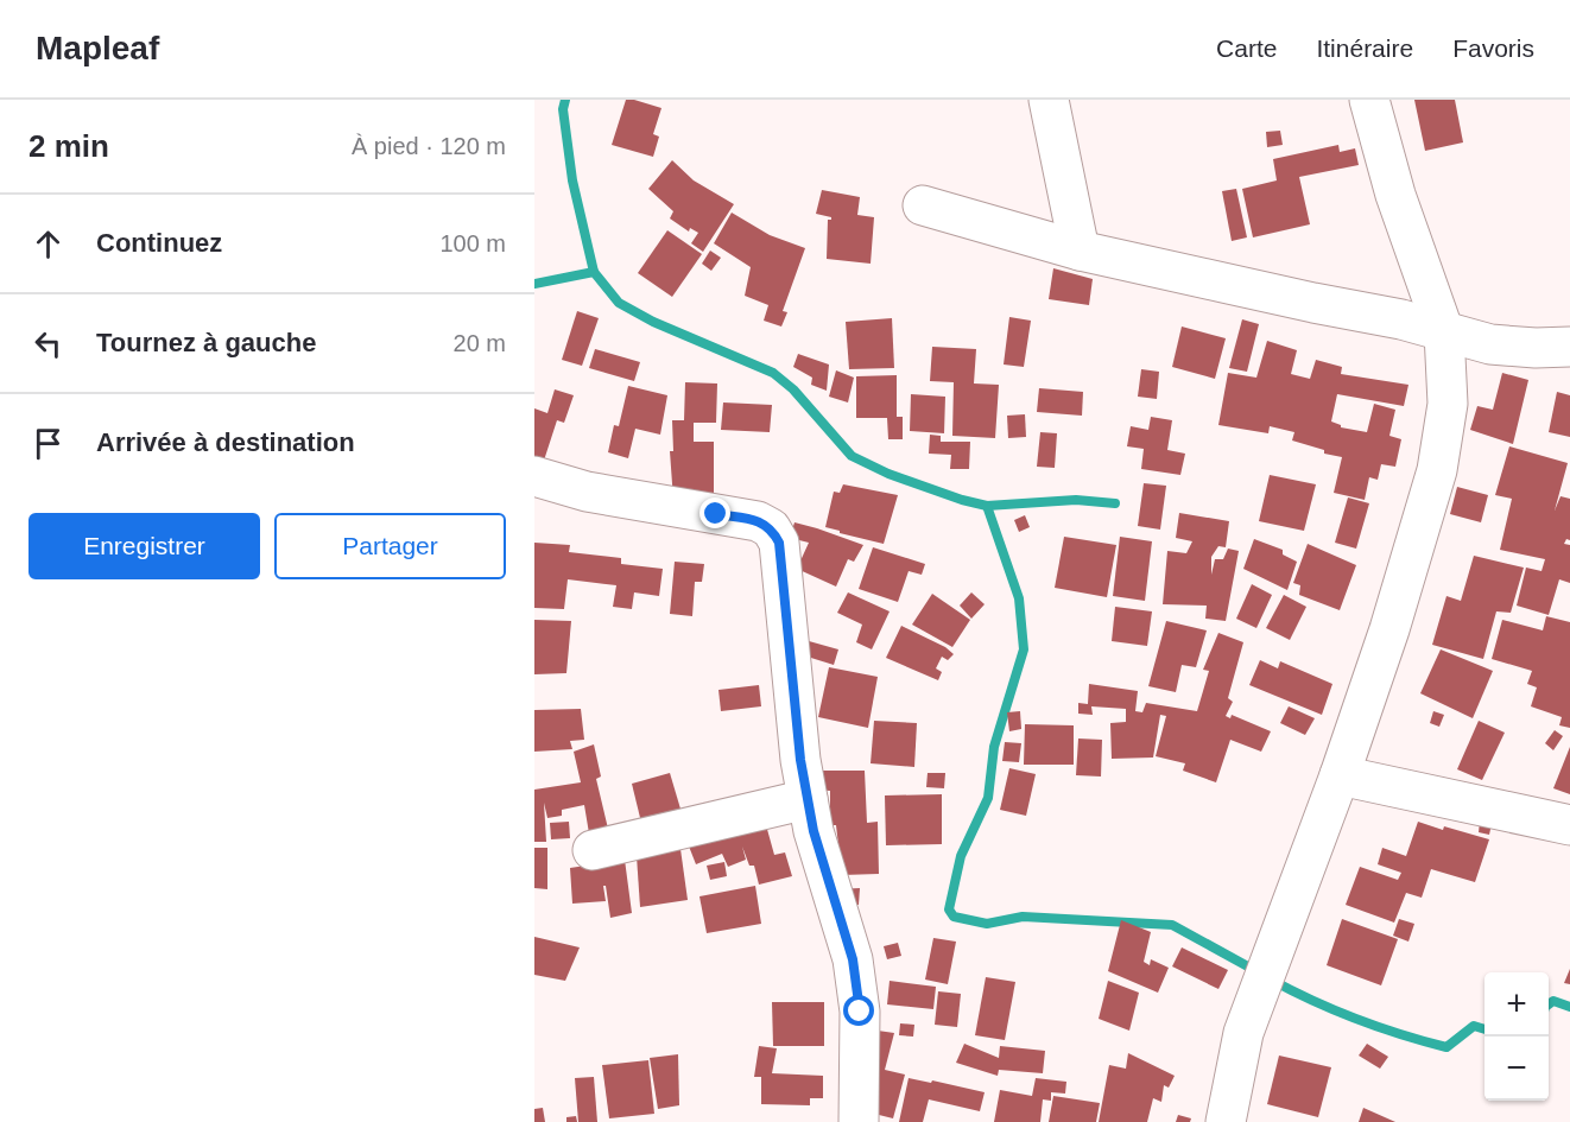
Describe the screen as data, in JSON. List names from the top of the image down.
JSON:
{
  "page": {
    "header": "Mapleaf",
    "nav": ["Carte", "Itinéraire", "Favoris"],
    "heading": ["2 min", "À pied · 120 m"],
    "list": [
      ["Continuez", "100 m"],
      ["Tournez à gauche", "20 m"],
      "Arrivée à destination"
    ],
    "buttons": ["Enregistrer", "Partager"],
    "map_buttons": ["+", "−"]
  }
}
